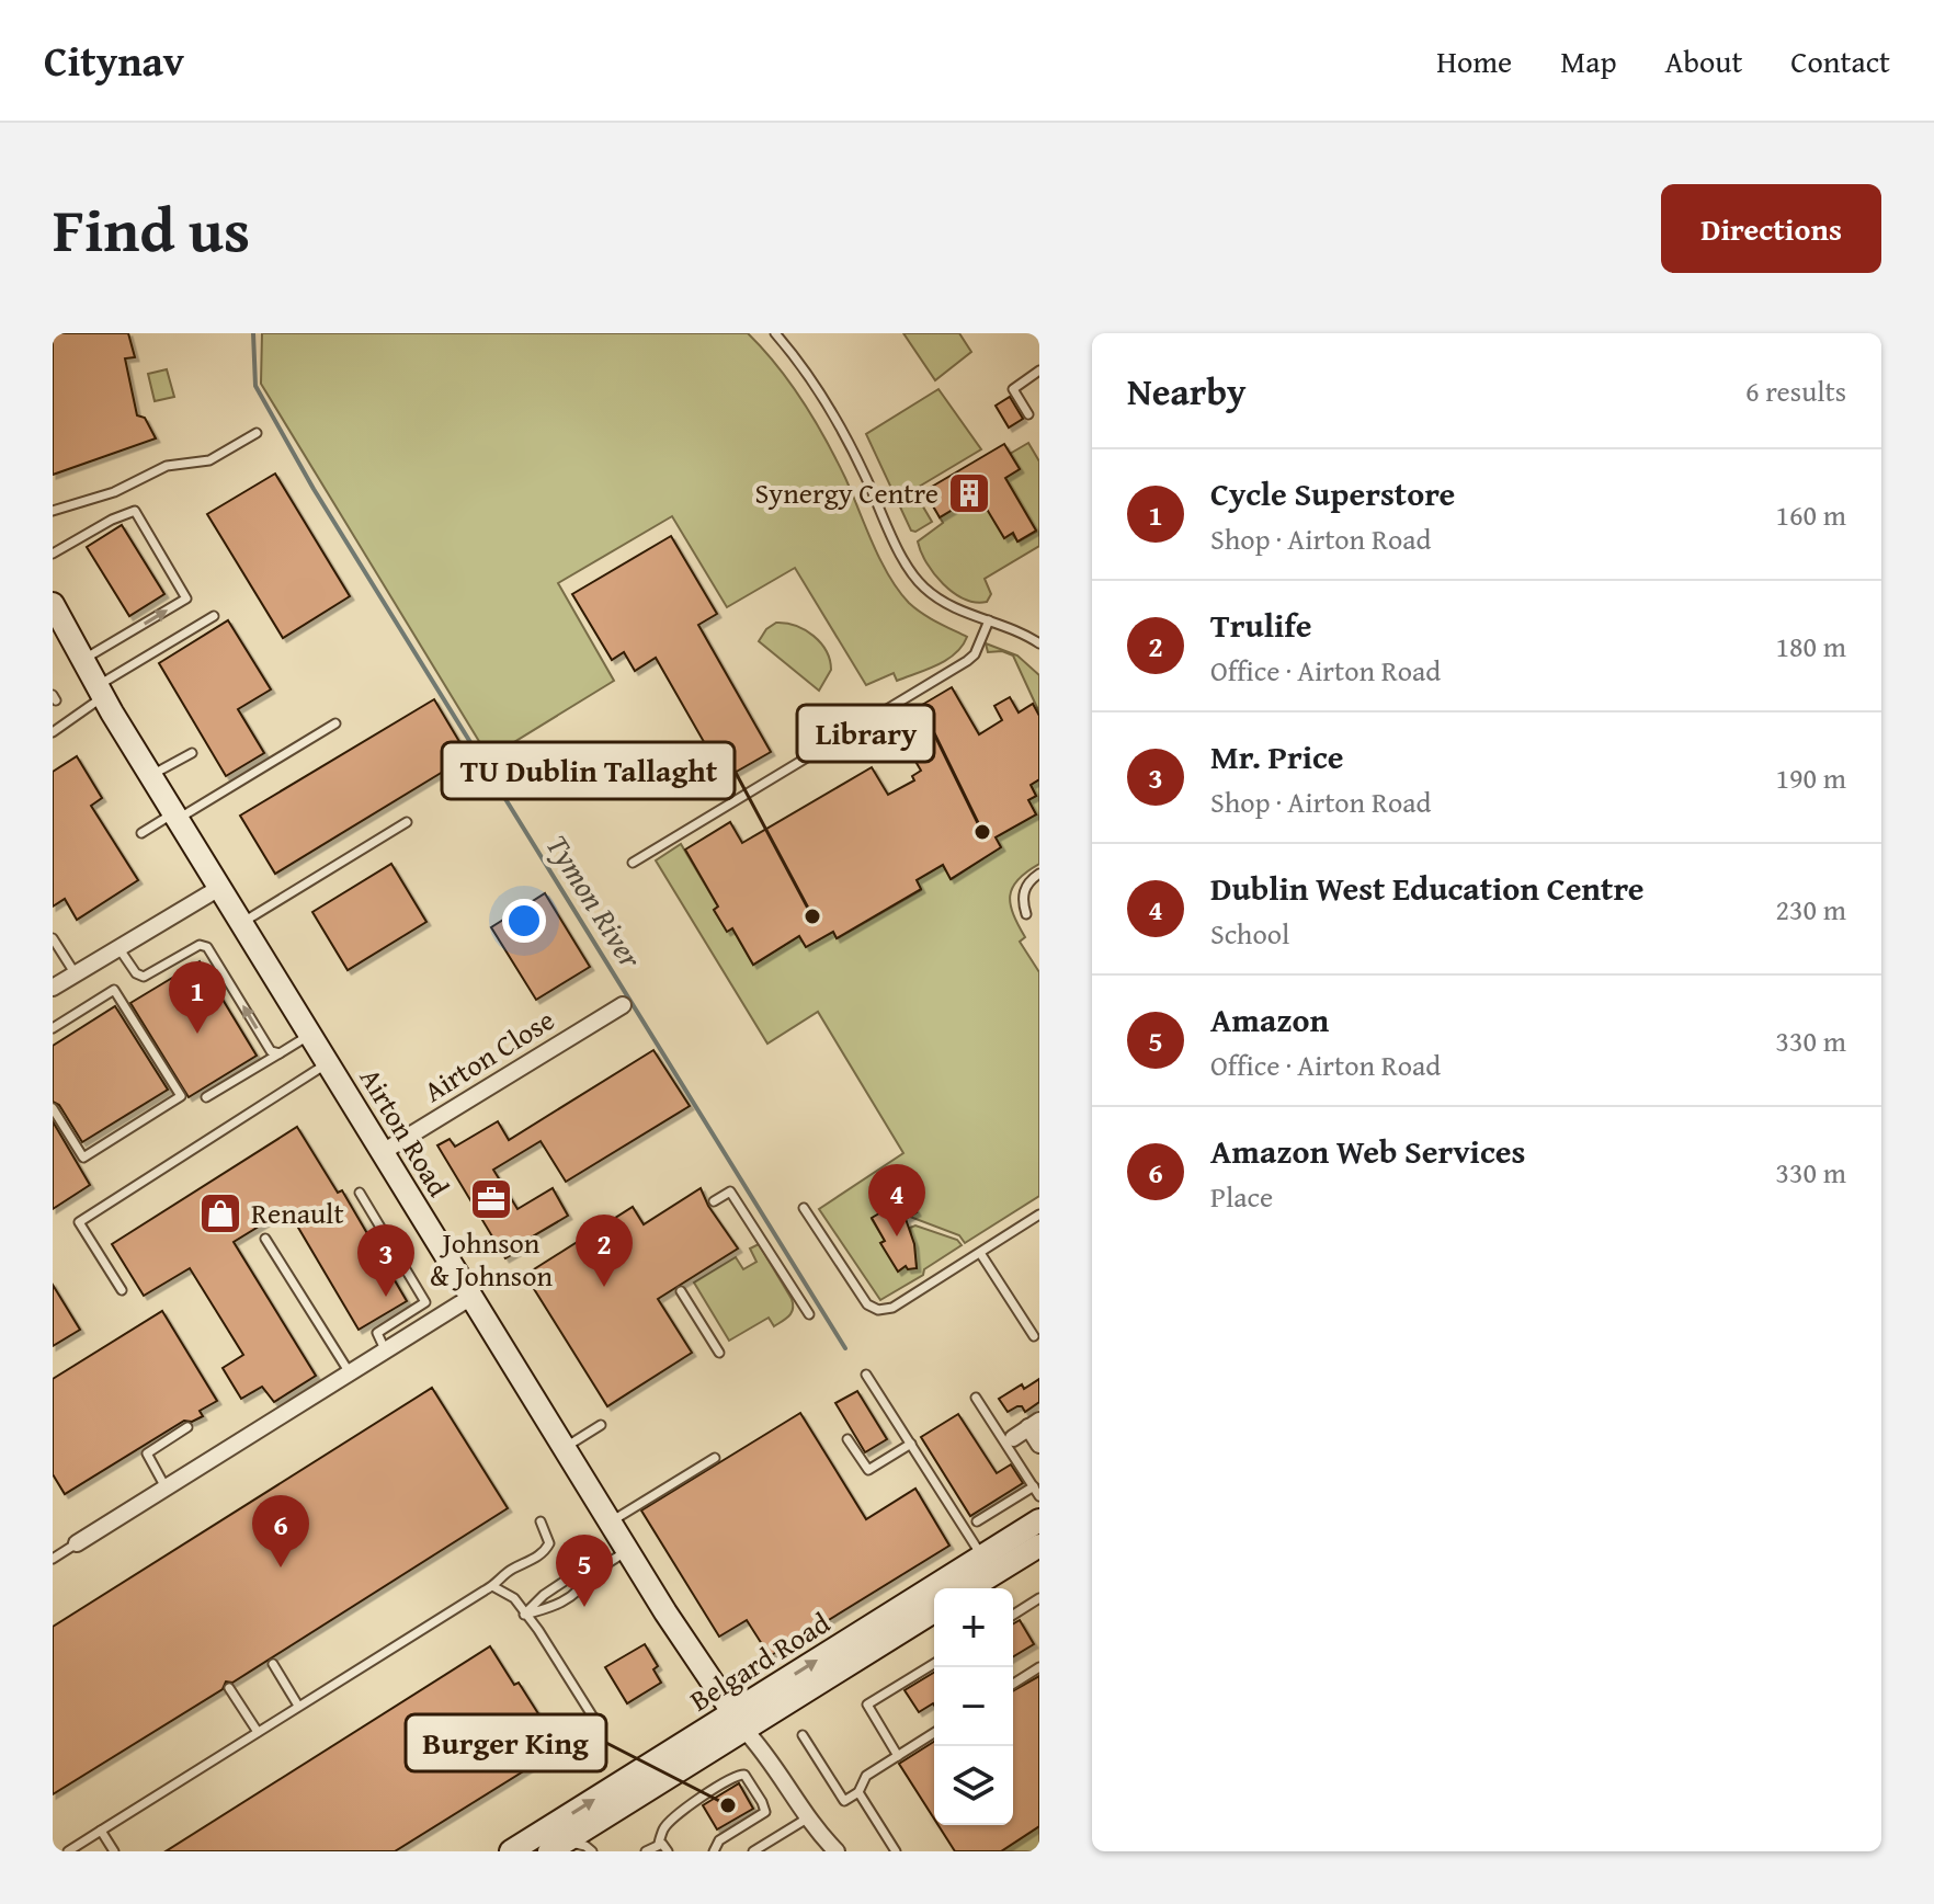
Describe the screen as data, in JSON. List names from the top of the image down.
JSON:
{
  "streets": {
    "street": ["Airton Close", "Airton Road", "Belgard Road"]
  },
  "crossings": [
    ["Airton Close", "Airton Road"],
    ["Airton Road", "Belgard Road"]
  ],
  "water": ["Tymon River"],
  "places": {
    "building": ["Synergy Centre"],
    "other": ["Library", "TU Dublin Tallaght", "Burger King"],
    "office": ["Johnson & Johnson"],
    "shop": ["Renault"]
  },
  "page": {
    "header": "Citynav",
    "nav": [
      "Home",
      "Map",
      "About",
      "Contact"
    ],
    "title": "Find us",
    "buttons": "Directions",
    "heading": ["Nearby", "6 results"],
    "list": [
      {
        "mark": "1",
        "name": "Cycle Superstore",
        "note": "Shop · Airton Road",
        "value": "160 m"
      },
      {
        "mark": "2",
        "name": "Trulife",
        "note": "Office · Airton Road",
        "value": "180 m"
      },
      {
        "mark": "3",
        "name": "Mr. Price",
        "note": "Shop · Airton Road",
        "value": "190 m"
      },
      {
        "mark": "4",
        "name": "Dublin West Education Centre",
        "note": "School",
        "value": "230 m"
      },
      {
        "mark": "5",
        "name": "Amazon",
        "note": "Office · Airton Road",
        "value": "330 m"
      },
      {
        "mark": "6",
        "name": "Amazon Web Services",
        "note": "Place",
        "value": "330 m"
      }
    ],
    "pins": [
      "1",
      "4",
      "2",
      "3",
      "6",
      "5"
    ],
    "map_buttons": ["+", "−"]
  }
}
